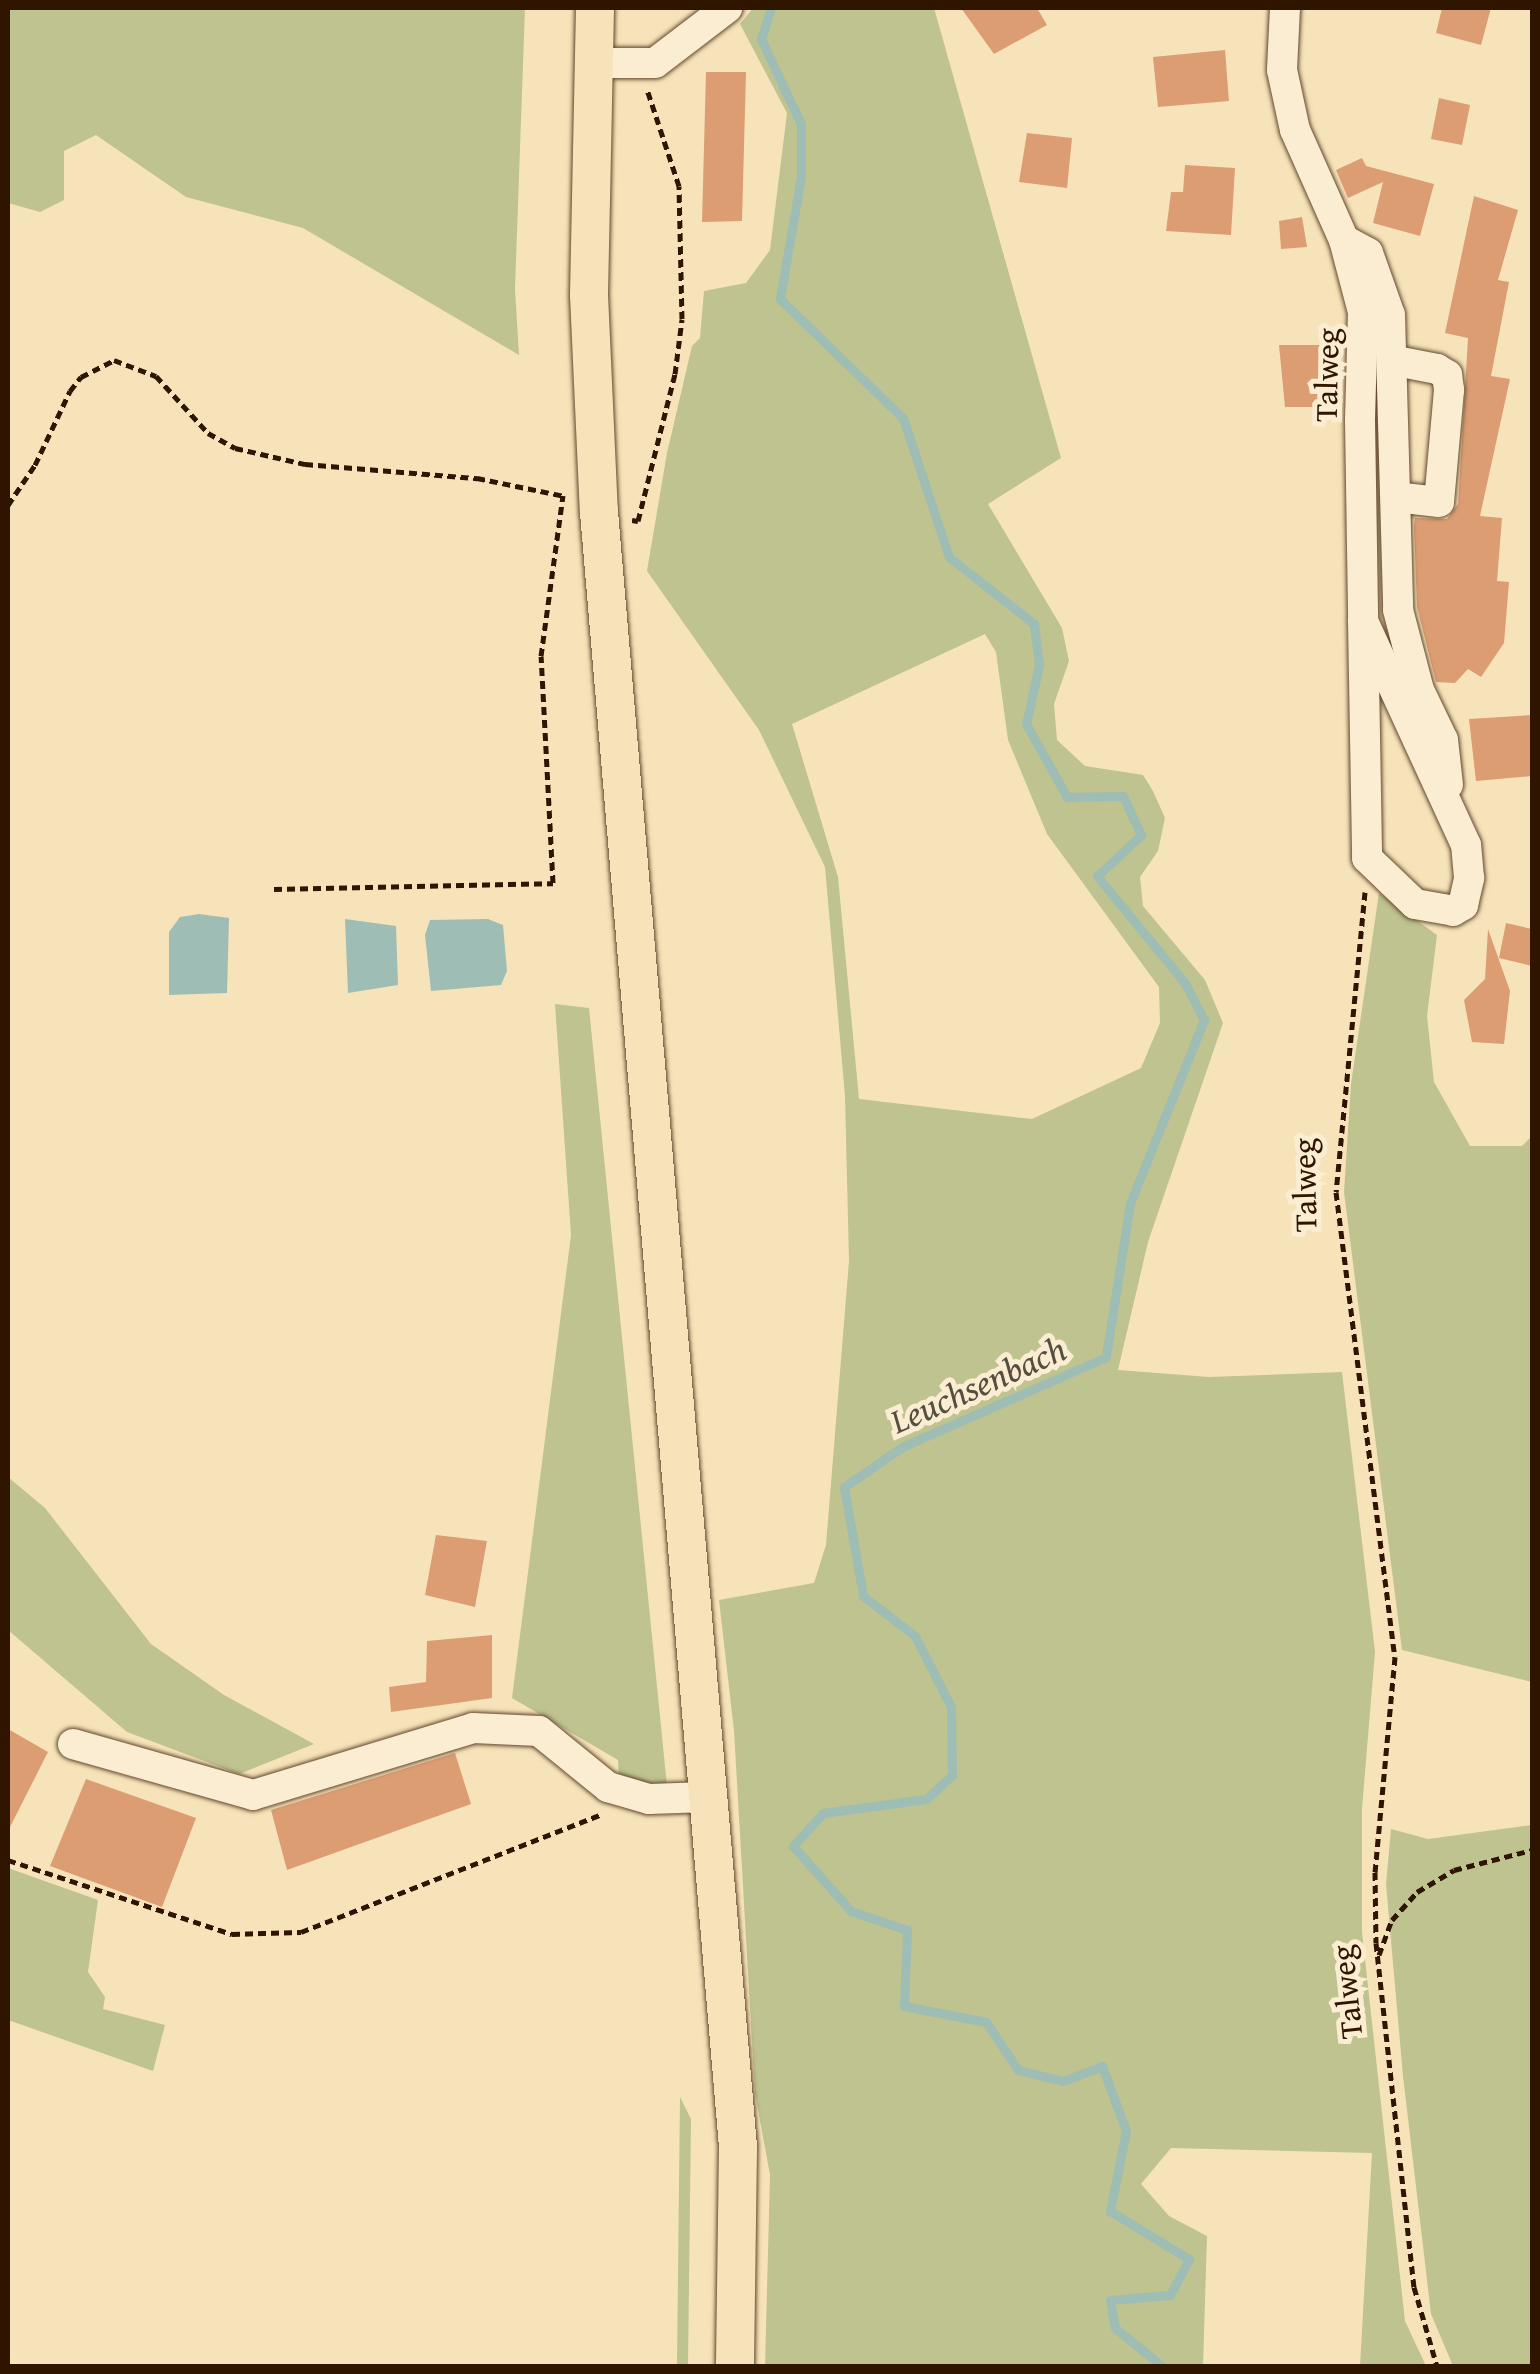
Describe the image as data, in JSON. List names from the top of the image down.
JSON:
{
  "streets": {
    "street": ["Talweg"]
  },
  "water": ["Leuchsenbach"]
}
